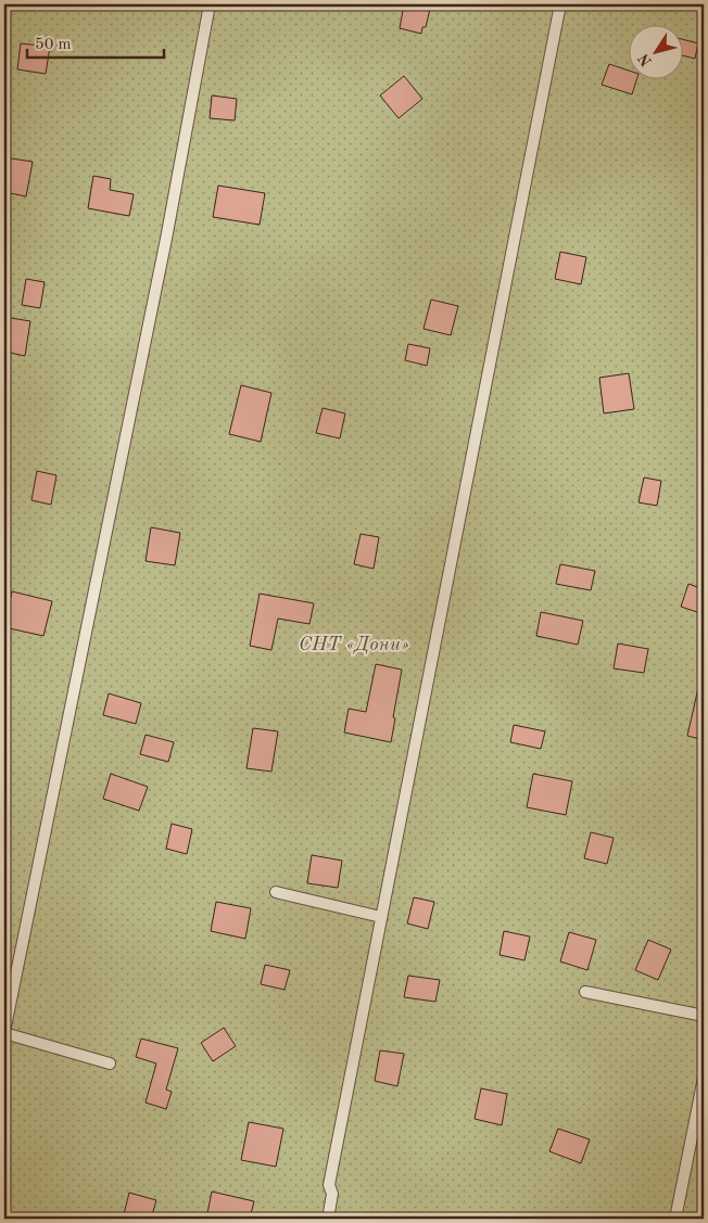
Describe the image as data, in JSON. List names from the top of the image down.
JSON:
{
  "parks": ["СНТ «Дони»"],
  "scale_bar": "50 m",
  "north": "bottom left"
}
